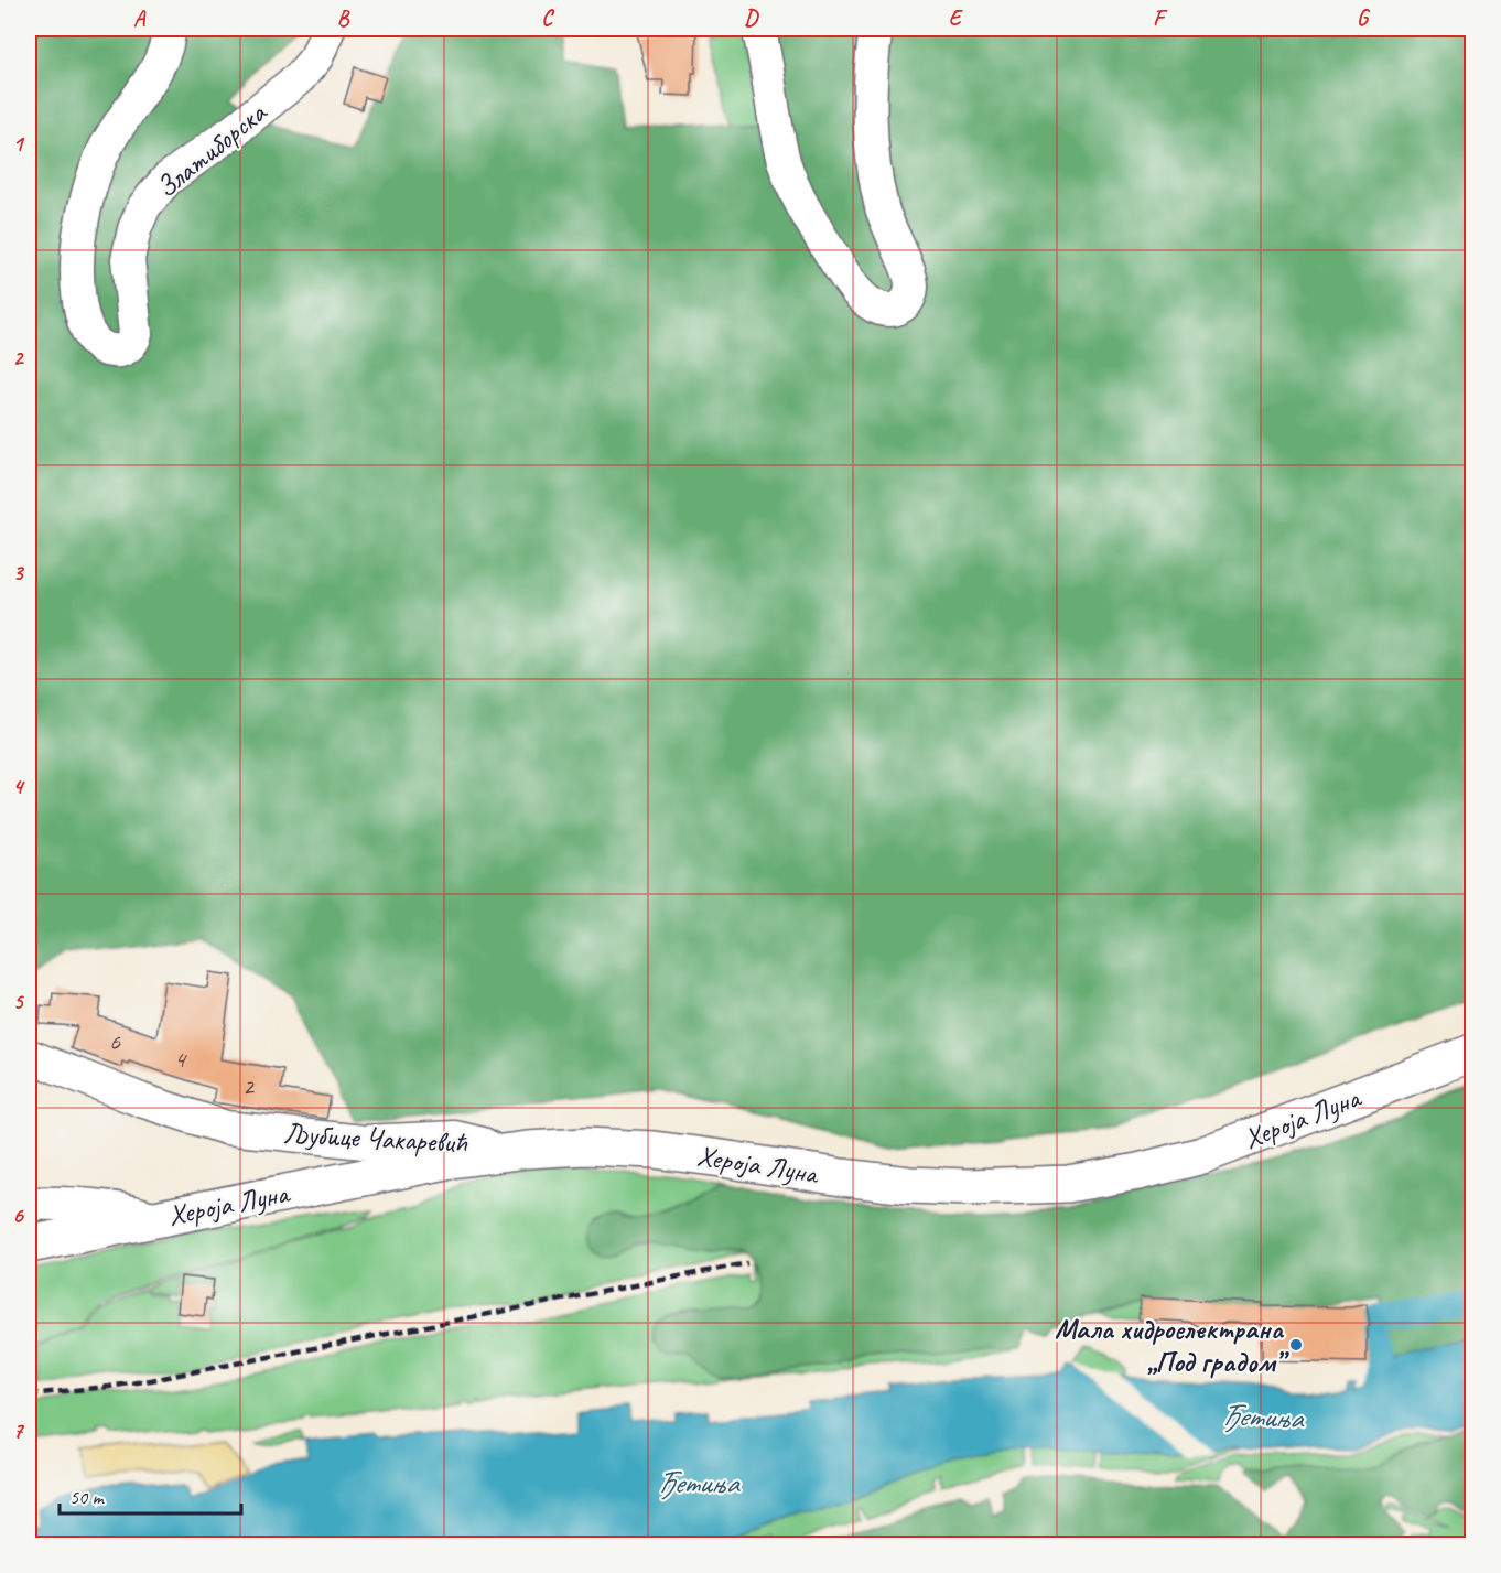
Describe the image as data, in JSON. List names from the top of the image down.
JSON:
{
  "streets": {
    "main road": ["Хероја Луна"],
    "street": ["Златиборска", "Љубице Чакаревић"]
  },
  "crossings": [
    ["Хероја Луна", "Љубице Чакаревић"]
  ],
  "water": ["Ђетиња"],
  "places": ["Мала хидроелектрана „Под градом”"],
  "house_numbers": ["6", "4", "2"],
  "scale_bar": "50 m",
  "grid": {
    "columns": [
      "A",
      "B",
      "C",
      "D",
      "E",
      "F",
      "G"
    ],
    "rows": [
      "1",
      "2",
      "3",
      "4",
      "5",
      "6",
      "7"
    ]
  }
}
